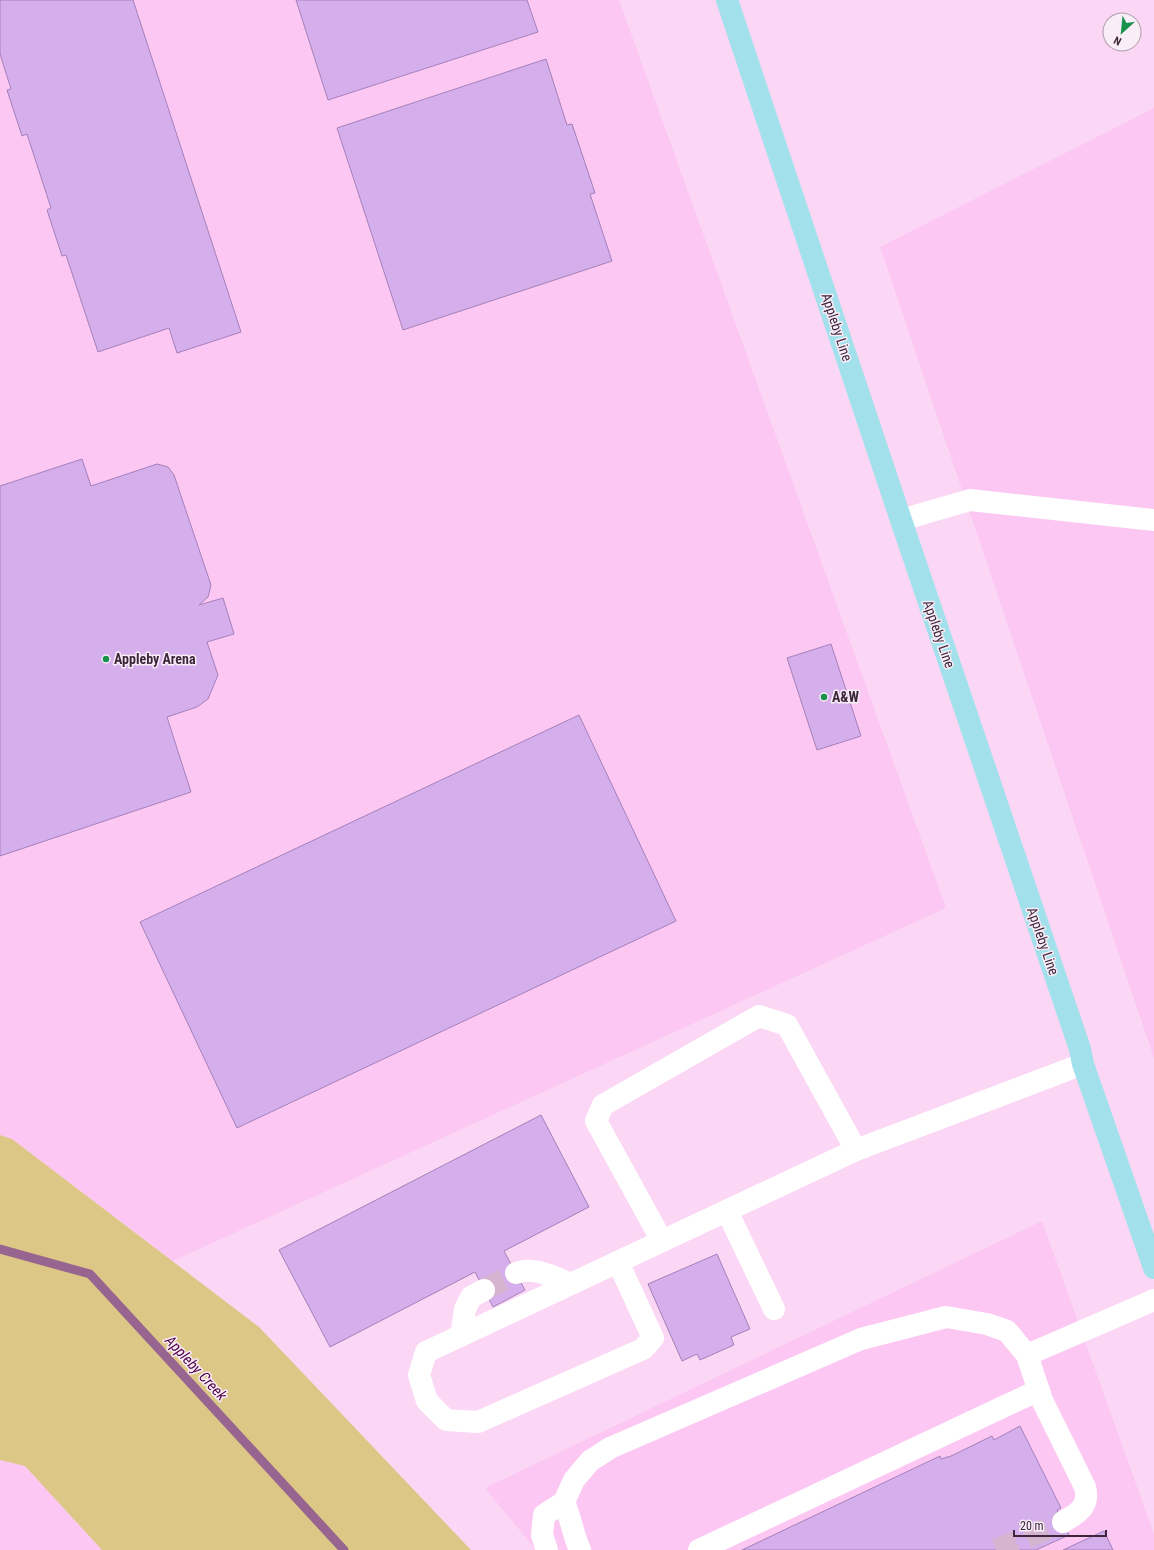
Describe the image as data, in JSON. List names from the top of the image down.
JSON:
{
  "streets": {
    "main road": ["Appleby Line"]
  },
  "water": ["Appleby Creek"],
  "places": ["Appleby Arena", "A&W"],
  "scale_bar": "20 m",
  "north": "bottom left"
}
